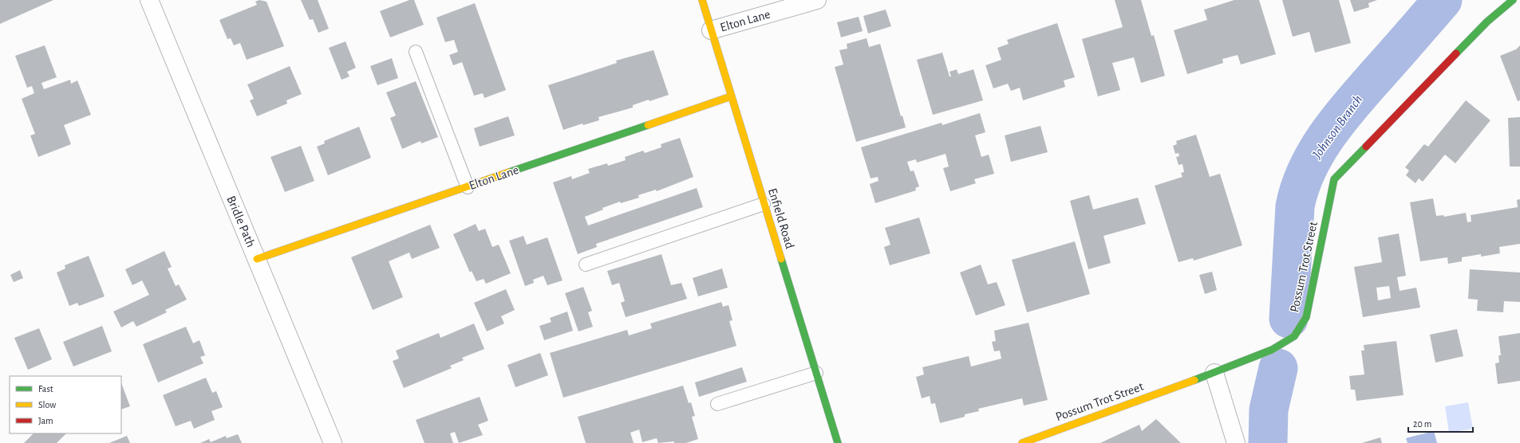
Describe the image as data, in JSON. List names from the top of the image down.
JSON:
{
  "streets": {
    "street": [
      "Elton Lane",
      "Enfield Road",
      "Bridle Path",
      "Possum Trot Street"
    ]
  },
  "crossings": [
    ["Elton Lane", "Enfield Road"],
    ["Elton Lane", "Bridle Path"]
  ],
  "water": ["Johnson Branch"],
  "legend": ["Fast", "Slow", "Jam"],
  "scale_bar": "20 m"
}
